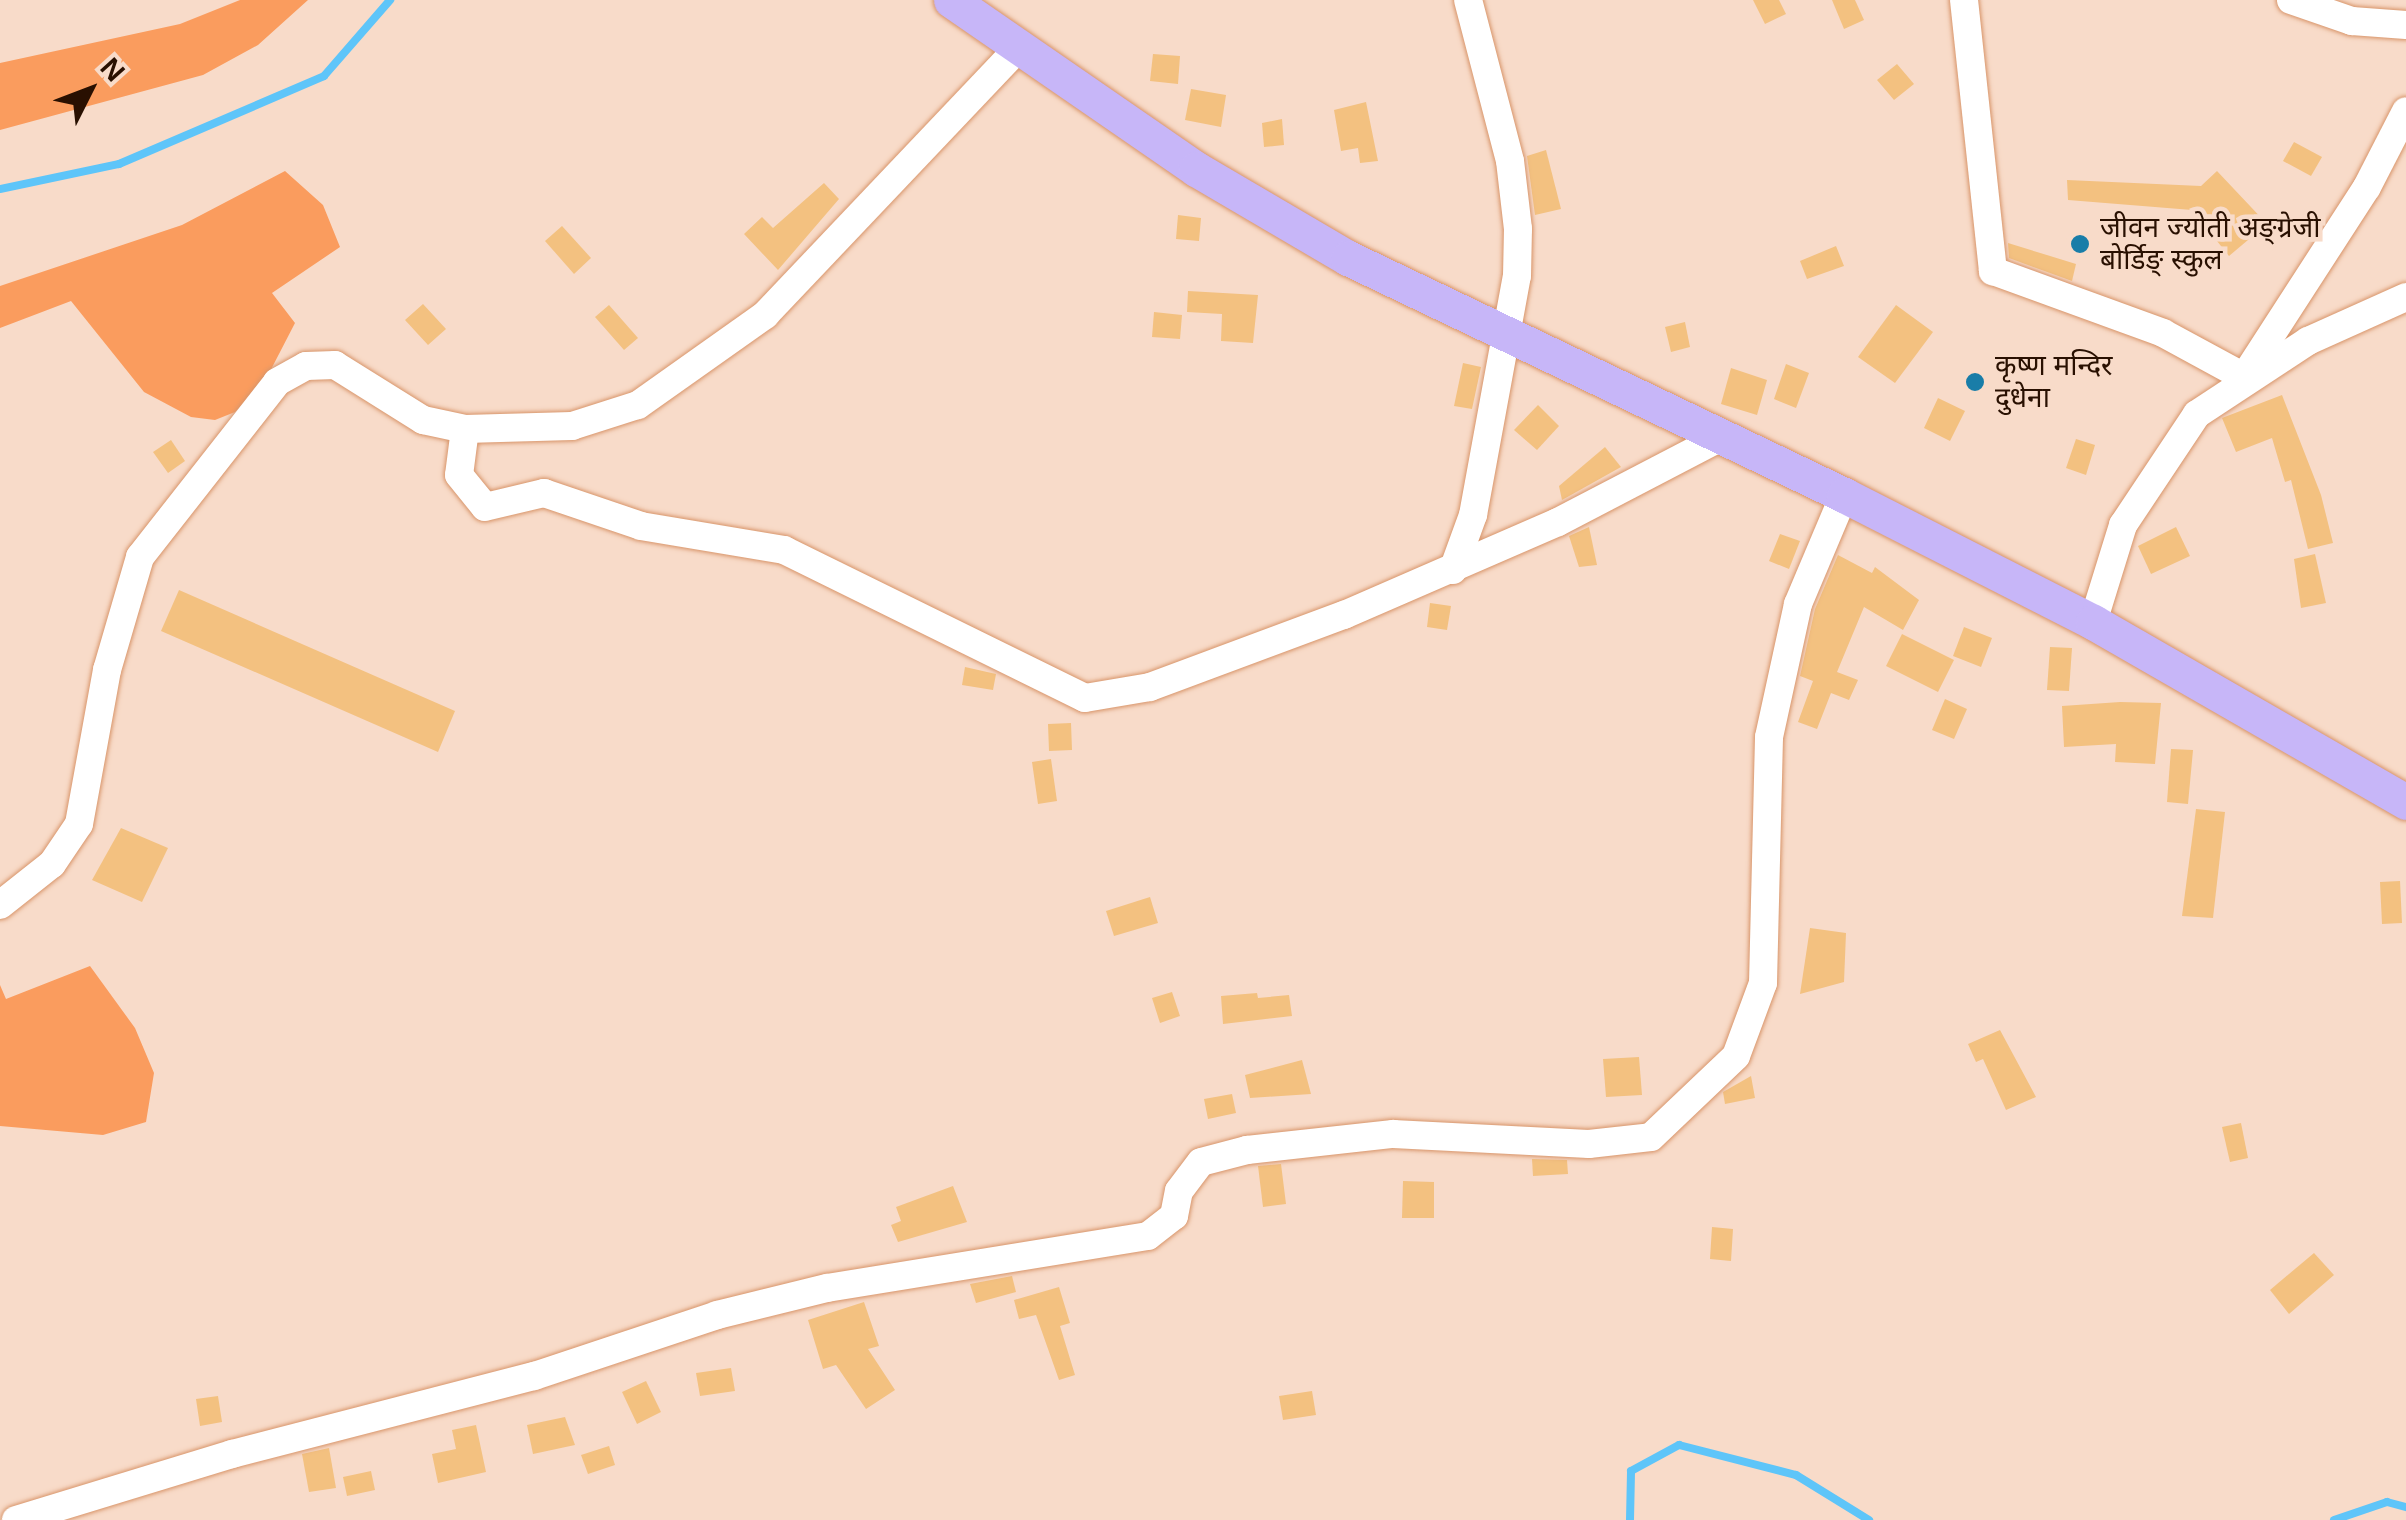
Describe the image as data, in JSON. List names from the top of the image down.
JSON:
{
  "places": ["जीवन ज्योती अङ्ग्रेजी बोर्डिङ् स्कुल", "कृष्ण मन्दिर दुधेना"],
  "north": "top right"
}
